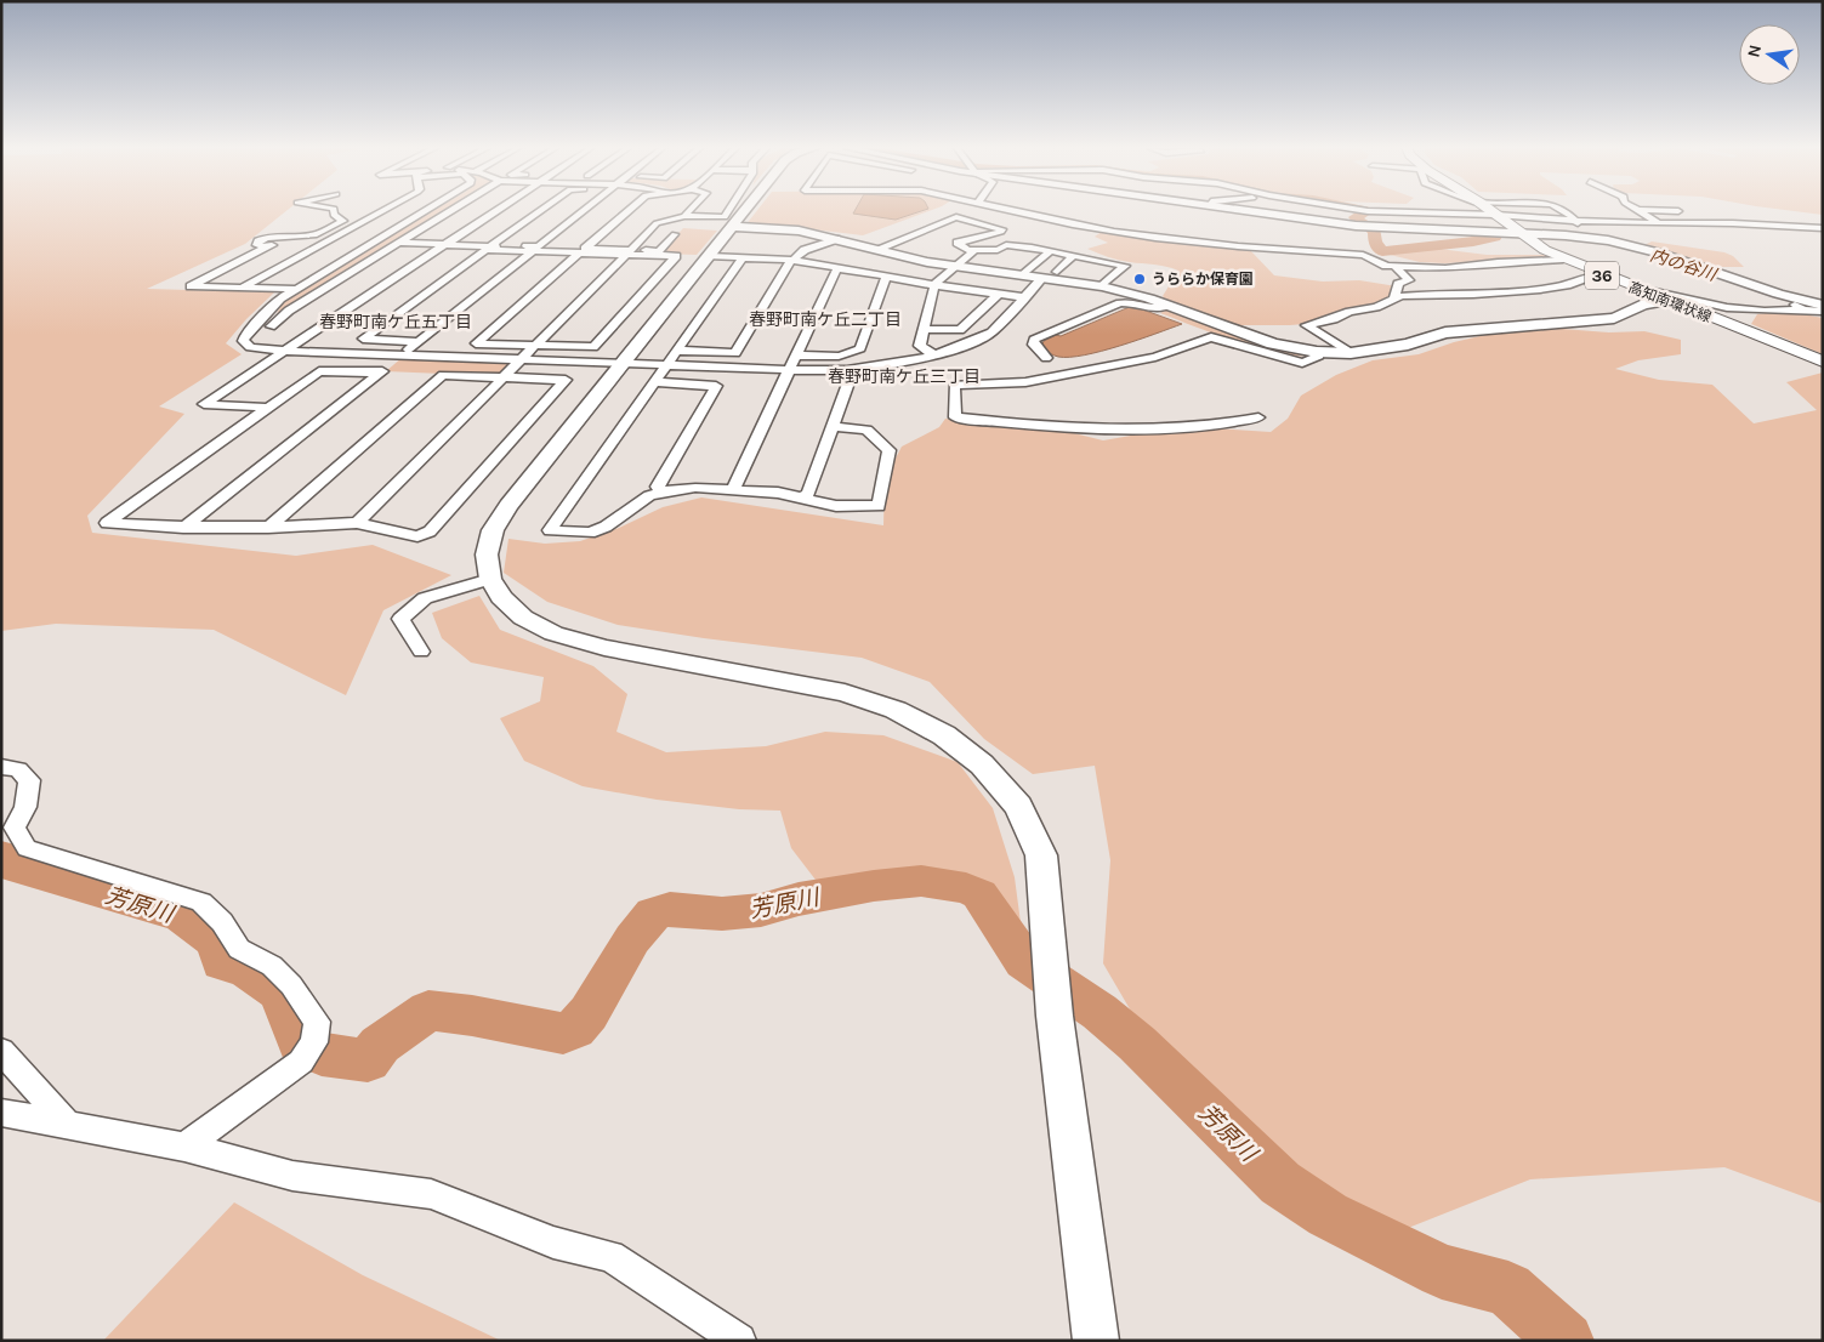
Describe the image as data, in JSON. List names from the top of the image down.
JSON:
{
  "streets": {
    "main road": ["36", "高知南環状線"]
  },
  "districts": ["春野町南ケ丘二丁目", "春野町南ケ丘五丁目", "春野町南ケ丘三丁目"],
  "water": ["内の谷川", "芳原川"],
  "places": ["うららか保育園"],
  "north": "left"
}
